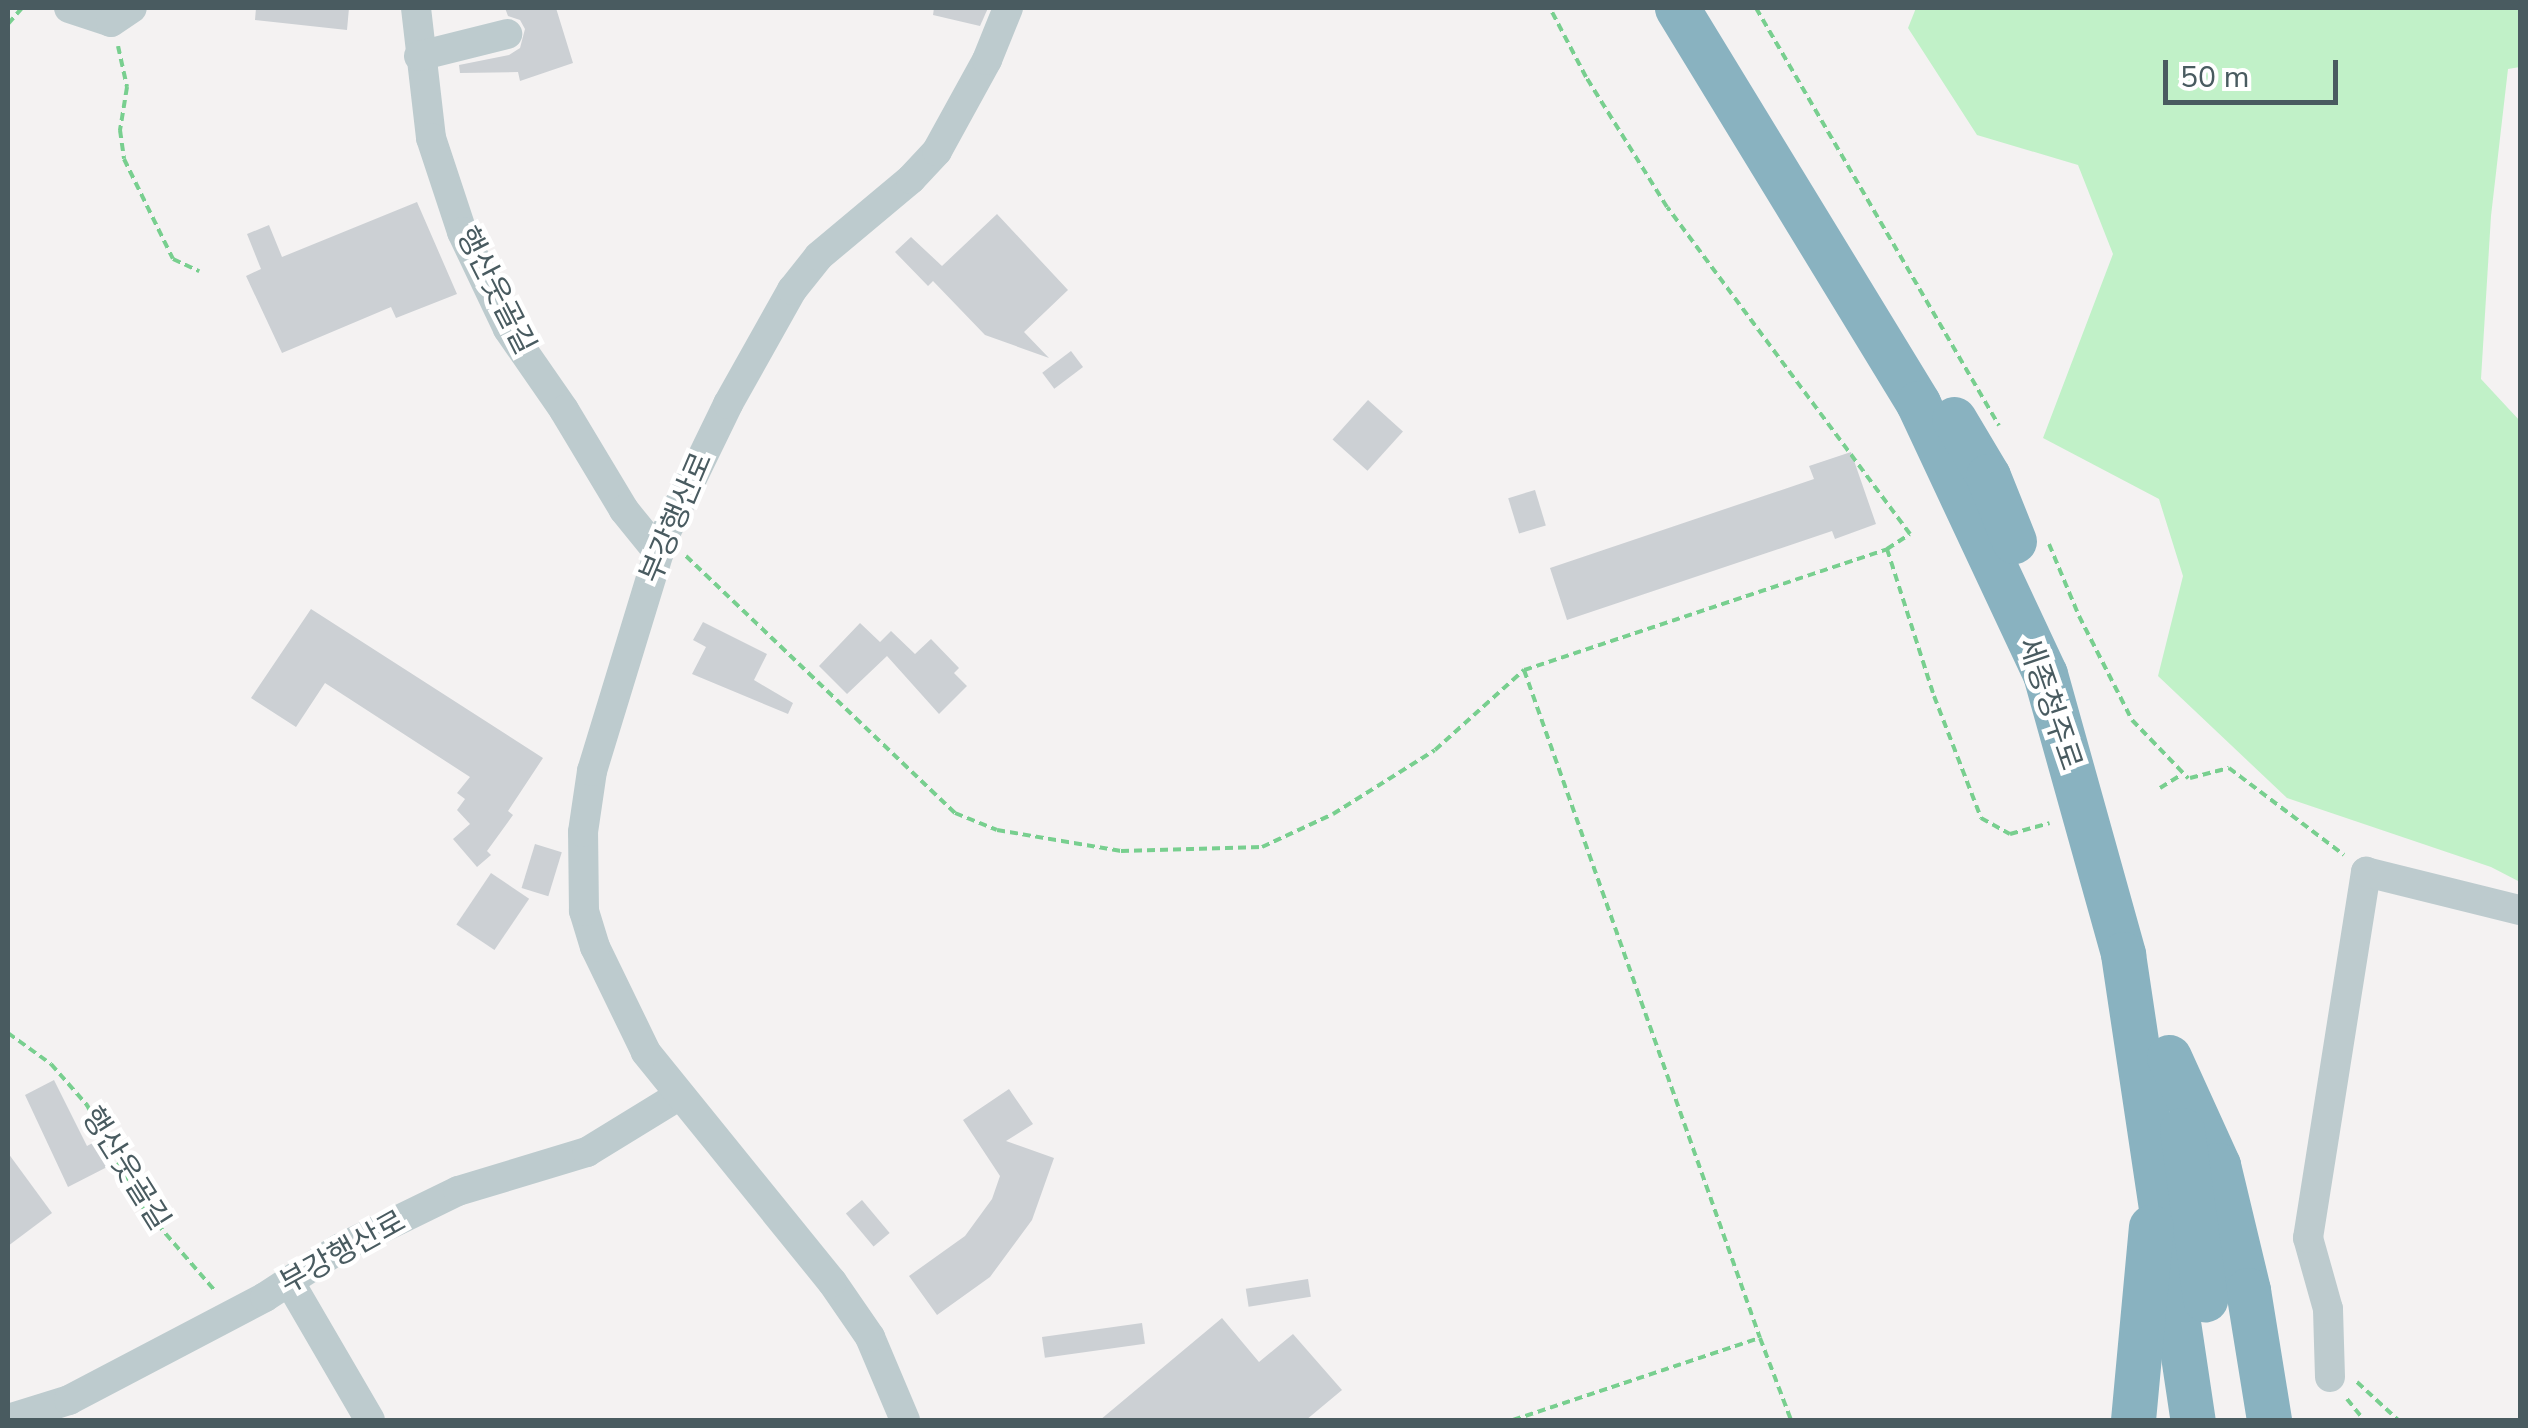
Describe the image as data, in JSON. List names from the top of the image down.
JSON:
{
  "streets": {
    "highway": ["세종청주로"],
    "street": ["행산웃골길", "부강행산로"]
  },
  "crossings": [
    ["행산웃골길", "부강행산로"]
  ],
  "scale_bar": "50 m"
}
